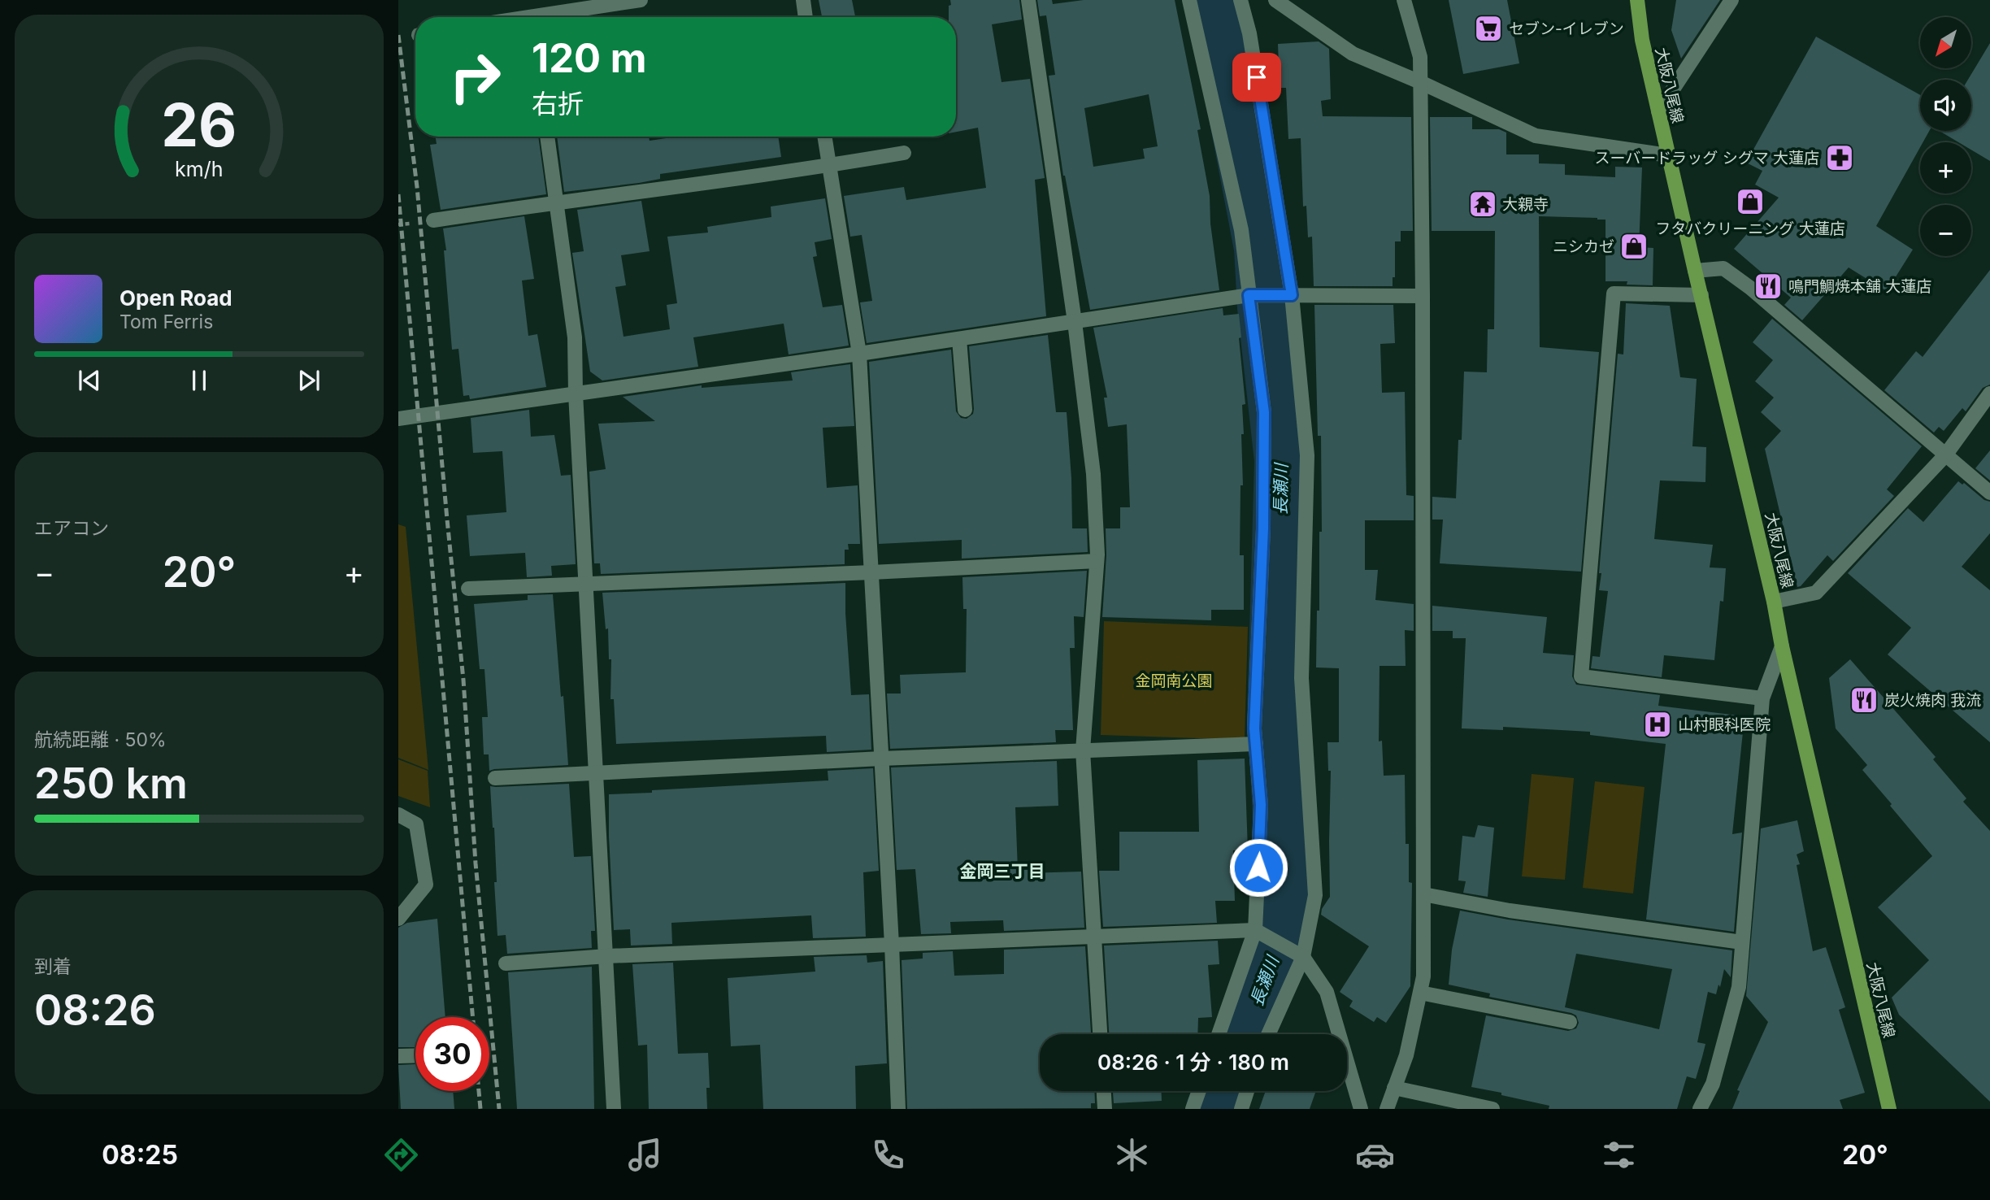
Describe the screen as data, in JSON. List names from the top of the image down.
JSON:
{
  "streets": {
    "main road": ["大阪八尾線"]
  },
  "districts": ["金岡三丁目"],
  "water": ["長瀬川"],
  "parks": ["金岡南公園"],
  "places": {
    "supermarket": ["セブン-イレブン"],
    "pharmacy": ["スーバードラッグ シグマ 大蓮店"],
    "shop": ["フタバクリーニング 大蓮店", "ニシカゼ"],
    "temple": ["大親寺"],
    "restaurant": ["鳴門鯛焼本舗 大蓮店", "炭火焼肉 我流"],
    "hospital": ["山村眼科医院"]
  },
  "north": "bottom left",
  "page": {
    "map_buttons": ["+", "−"],
    "turn": ["120 m", "右折"],
    "song": ["Open Road", "Tom Ferris"],
    "tile": [
      "エアコン",
      ["航続距離 · 50%", "250 km"],
      ["到着", "08:26"]
    ],
    "heat": ["−", "20°", "+"],
    "limit": "30",
    "trip": "08:26 · 1 分 · 180 m",
    "tabs": ["08:25", "20°"],
    "gauge": ["26", "km/h"]
  }
}
